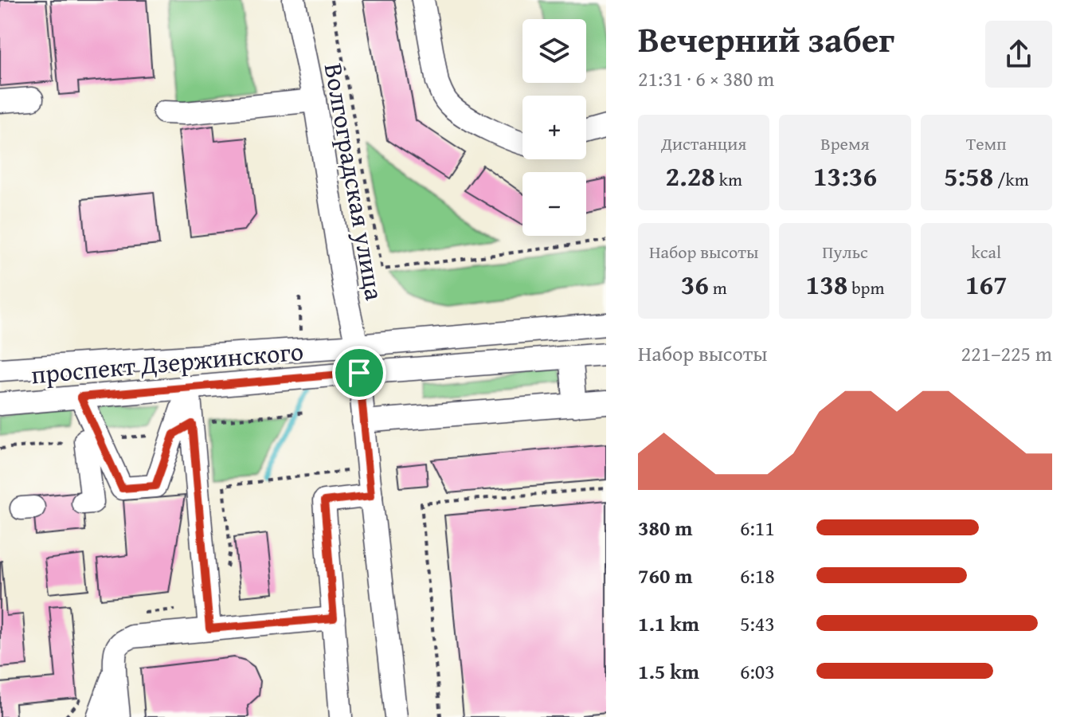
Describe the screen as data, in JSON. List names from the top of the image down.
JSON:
{
  "streets": {
    "street": ["Волгоградская улица", "проспект Дзержинского"]
  },
  "crossings": [
    ["Волгоградская улица", "проспект Дзержинского"]
  ],
  "page": {
    "heading": ["Вечерний забег", "21:31 · 6 × 380 m"],
    "map_buttons": ["+", "−"],
    "stats": [
      ["Дистанция", "2.28 km"],
      ["Время", "13:36"],
      ["Темп", "5:58 /km"],
      ["Набор высоты", "36 m"],
      ["Пульс", "138 bpm"],
      ["kcal", "167"]
    ],
    "chart": ["Набор высоты", "221–225 m"],
    "list": [
      {
        "name": "380 m",
        "note": "6:11"
      },
      {
        "name": "760 m",
        "note": "6:18"
      },
      {
        "name": "1.1 km",
        "note": "5:43"
      },
      {
        "name": "1.5 km",
        "note": "6:03"
      }
    ]
  }
}
